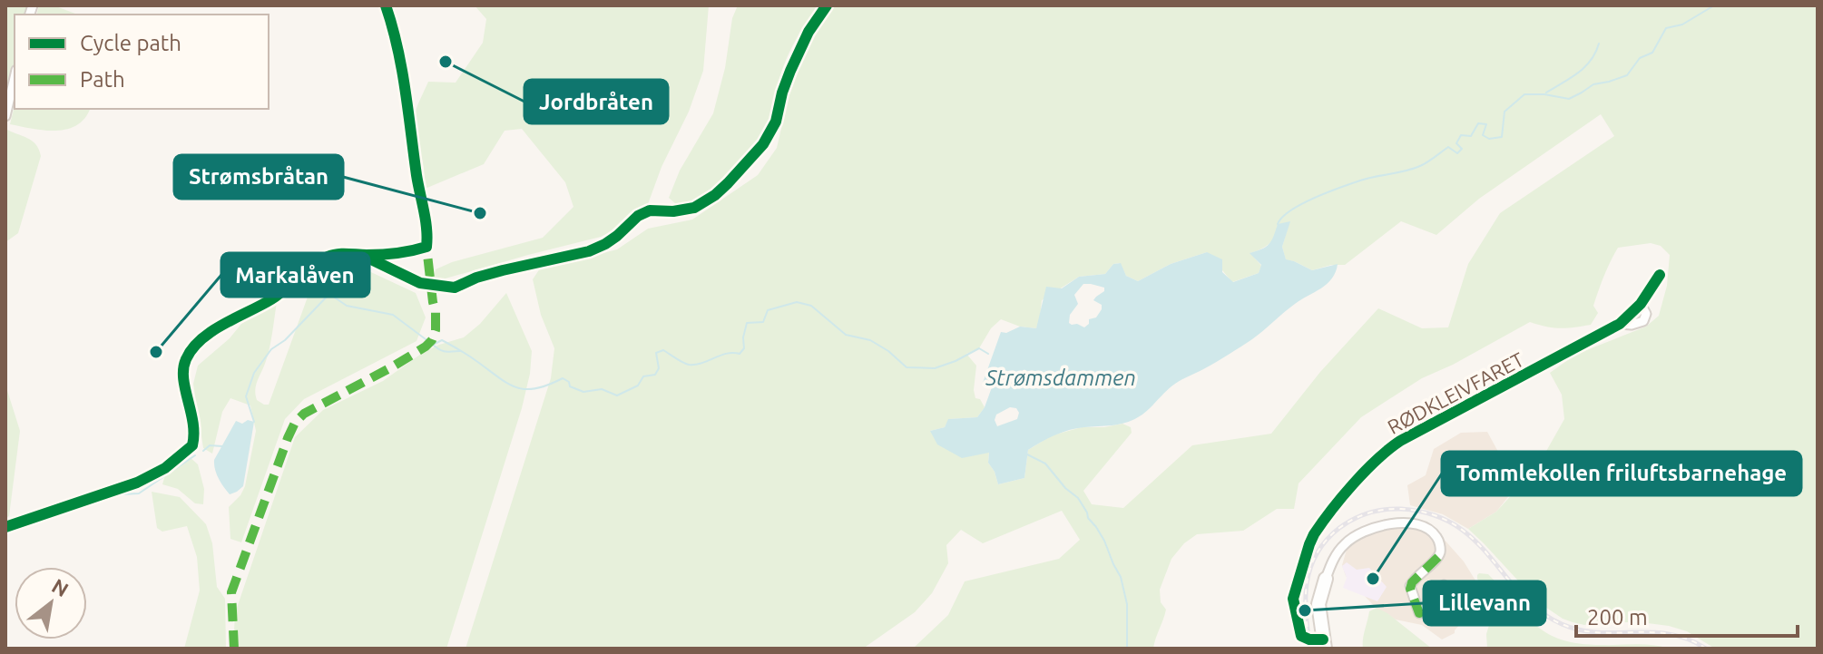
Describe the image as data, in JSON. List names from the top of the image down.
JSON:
{
  "streets": {
    "street": ["RØDKLEIVFARET"]
  },
  "water": ["Strømsdammen"],
  "places": [
    "Jordbråten",
    "Strømsbråtan",
    "Markalåven",
    "Tommlekollen friluftsbarnehage",
    "Lillevann"
  ],
  "legend": ["Cycle path", "Path"],
  "scale_bar": "200 m",
  "north": "top right"
}
